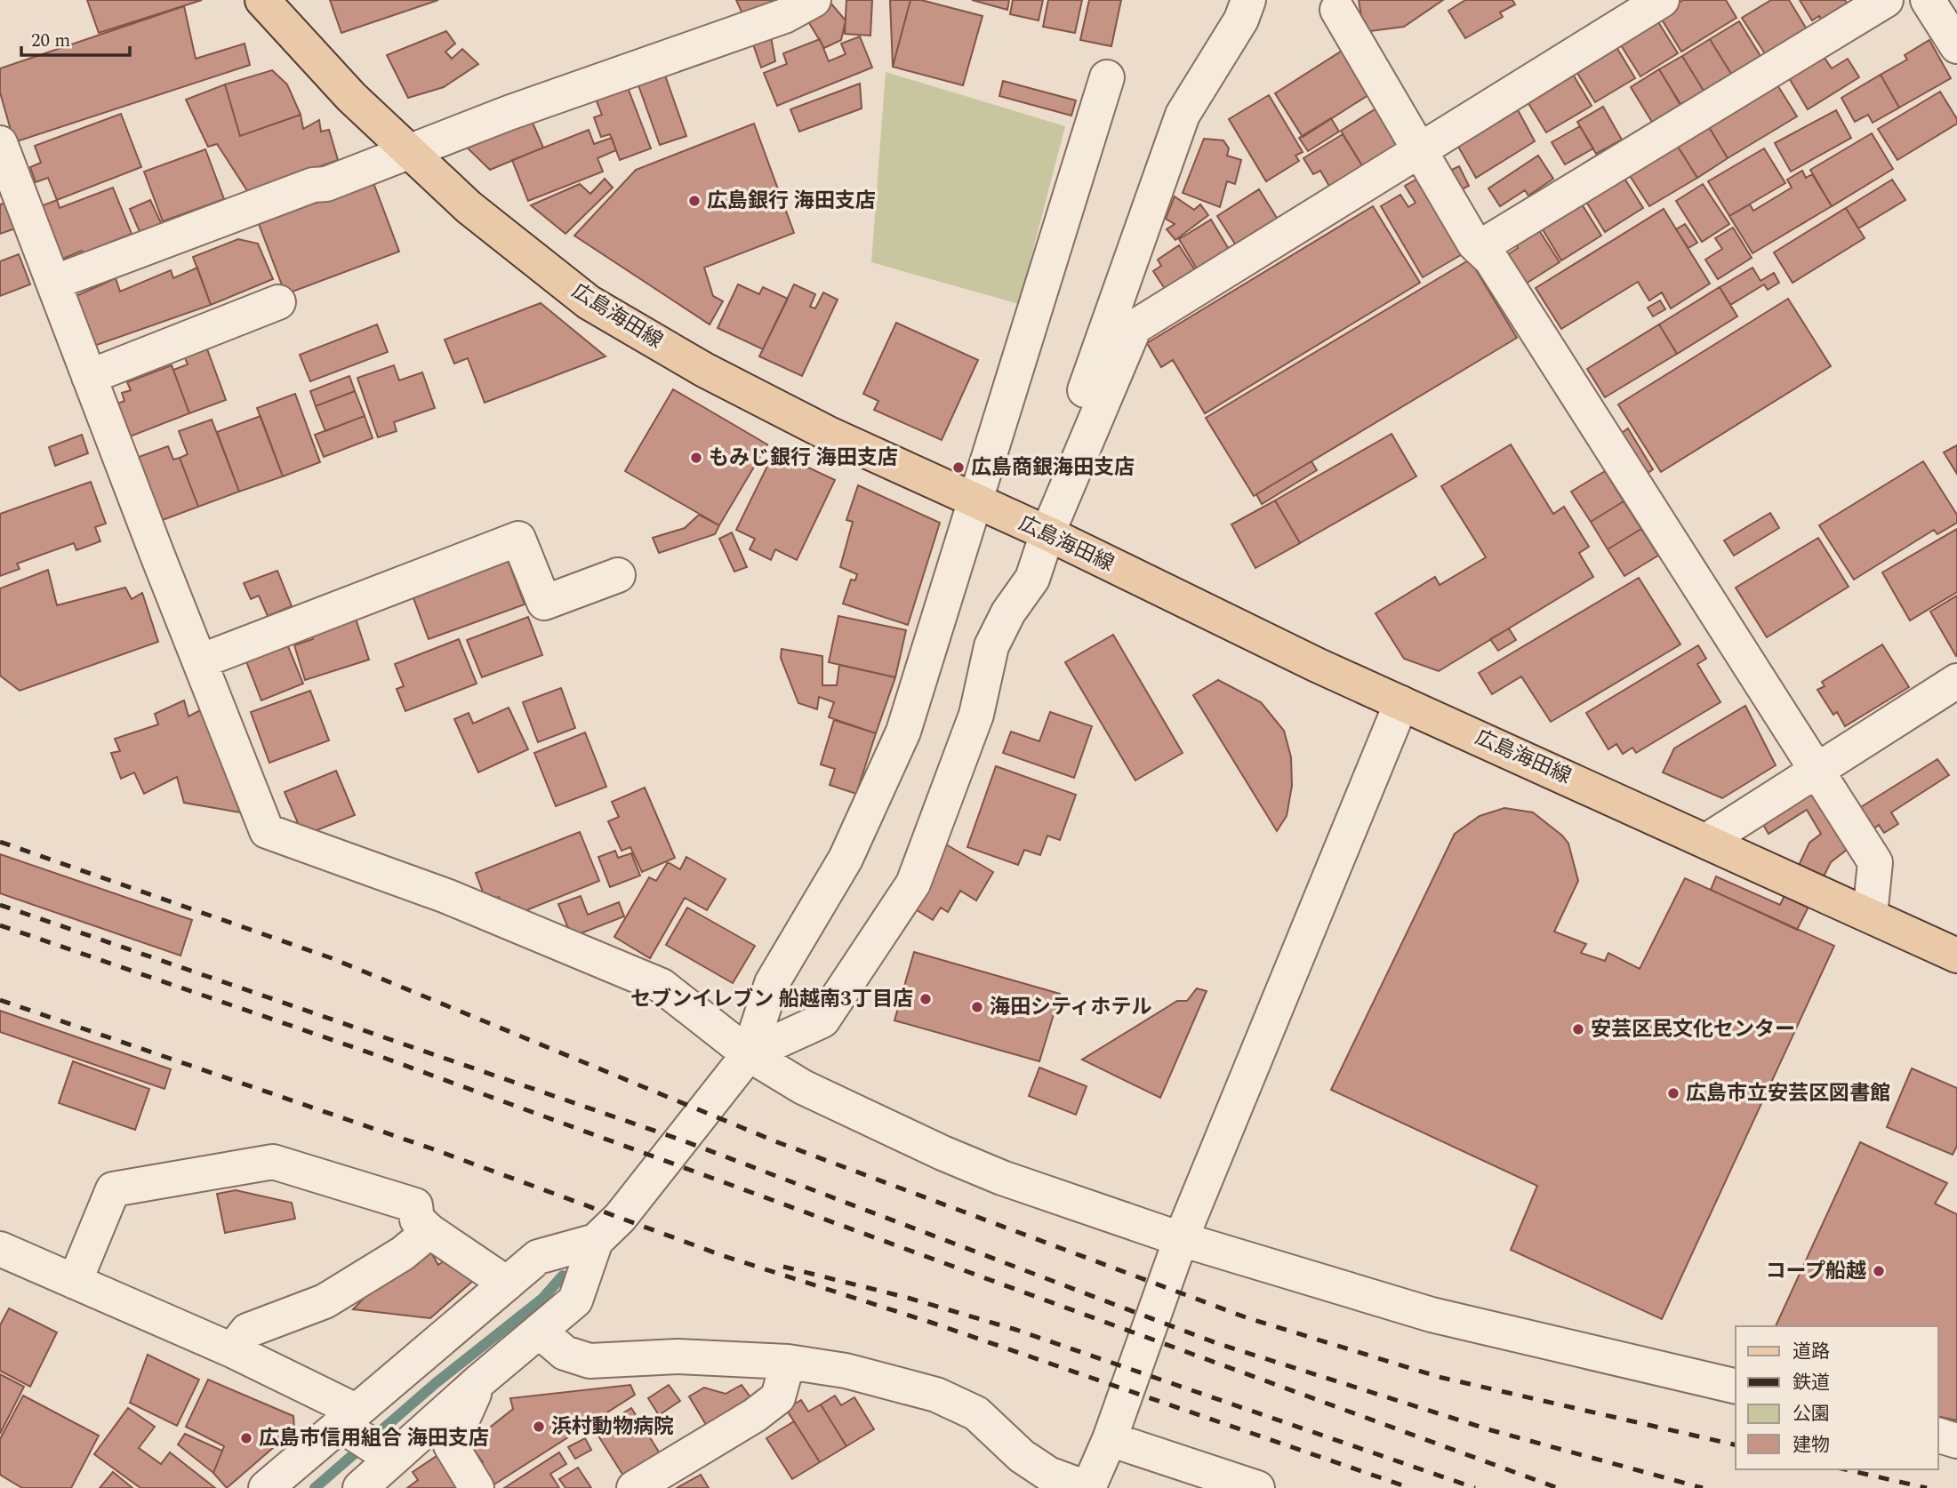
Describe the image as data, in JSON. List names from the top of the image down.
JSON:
{
  "streets": {
    "main road": ["広島海田線"]
  },
  "places": [
    "広島銀行 海田支店",
    "もみじ銀行 海田支店",
    "広島商銀海田支店",
    "セブンイレブン 船越南3丁目店",
    "海田シティホテル",
    "安芸区民文化センター",
    "広島市立安芸区図書館",
    "コープ船越",
    "浜村動物病院",
    "広島市信用組合 海田支店"
  ],
  "legend": [
    "道路",
    "鉄道",
    "公園",
    "建物"
  ],
  "scale_bar": "20 m"
}
